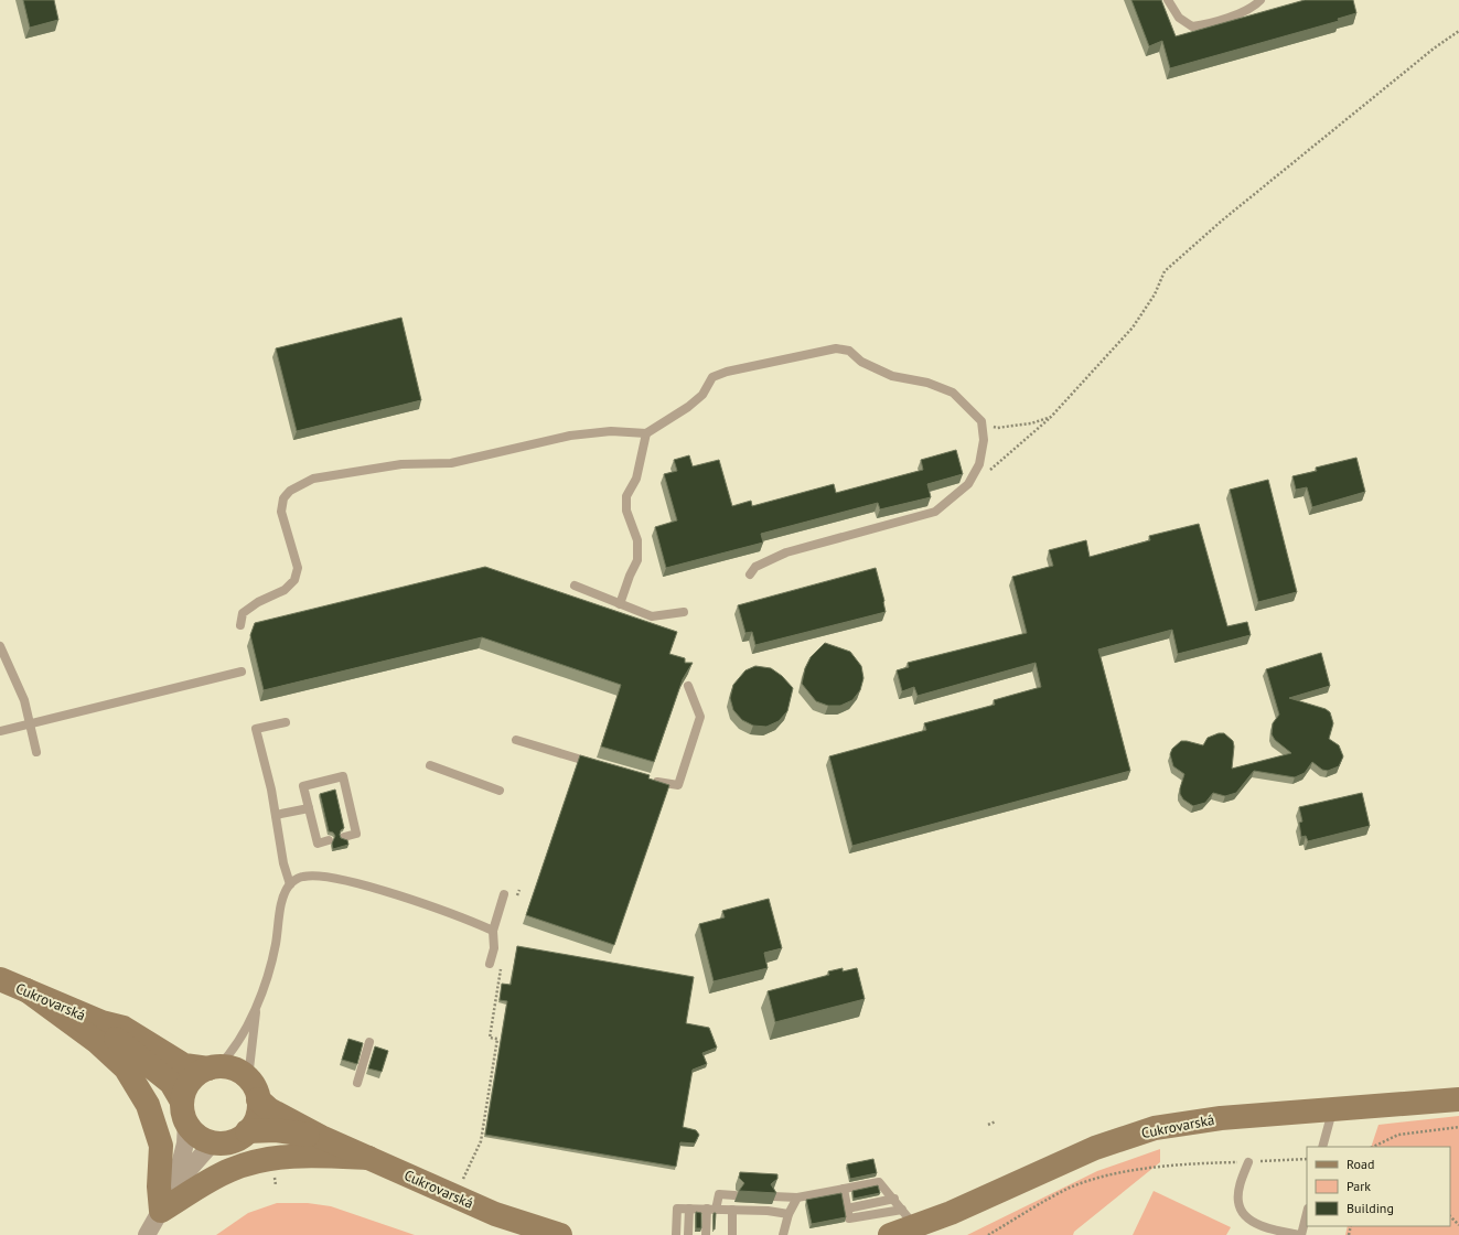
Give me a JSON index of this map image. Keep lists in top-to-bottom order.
{
  "streets": {
    "main road": ["Cukrovarská"]
  },
  "legend": ["Road", "Park", "Building"]
}
